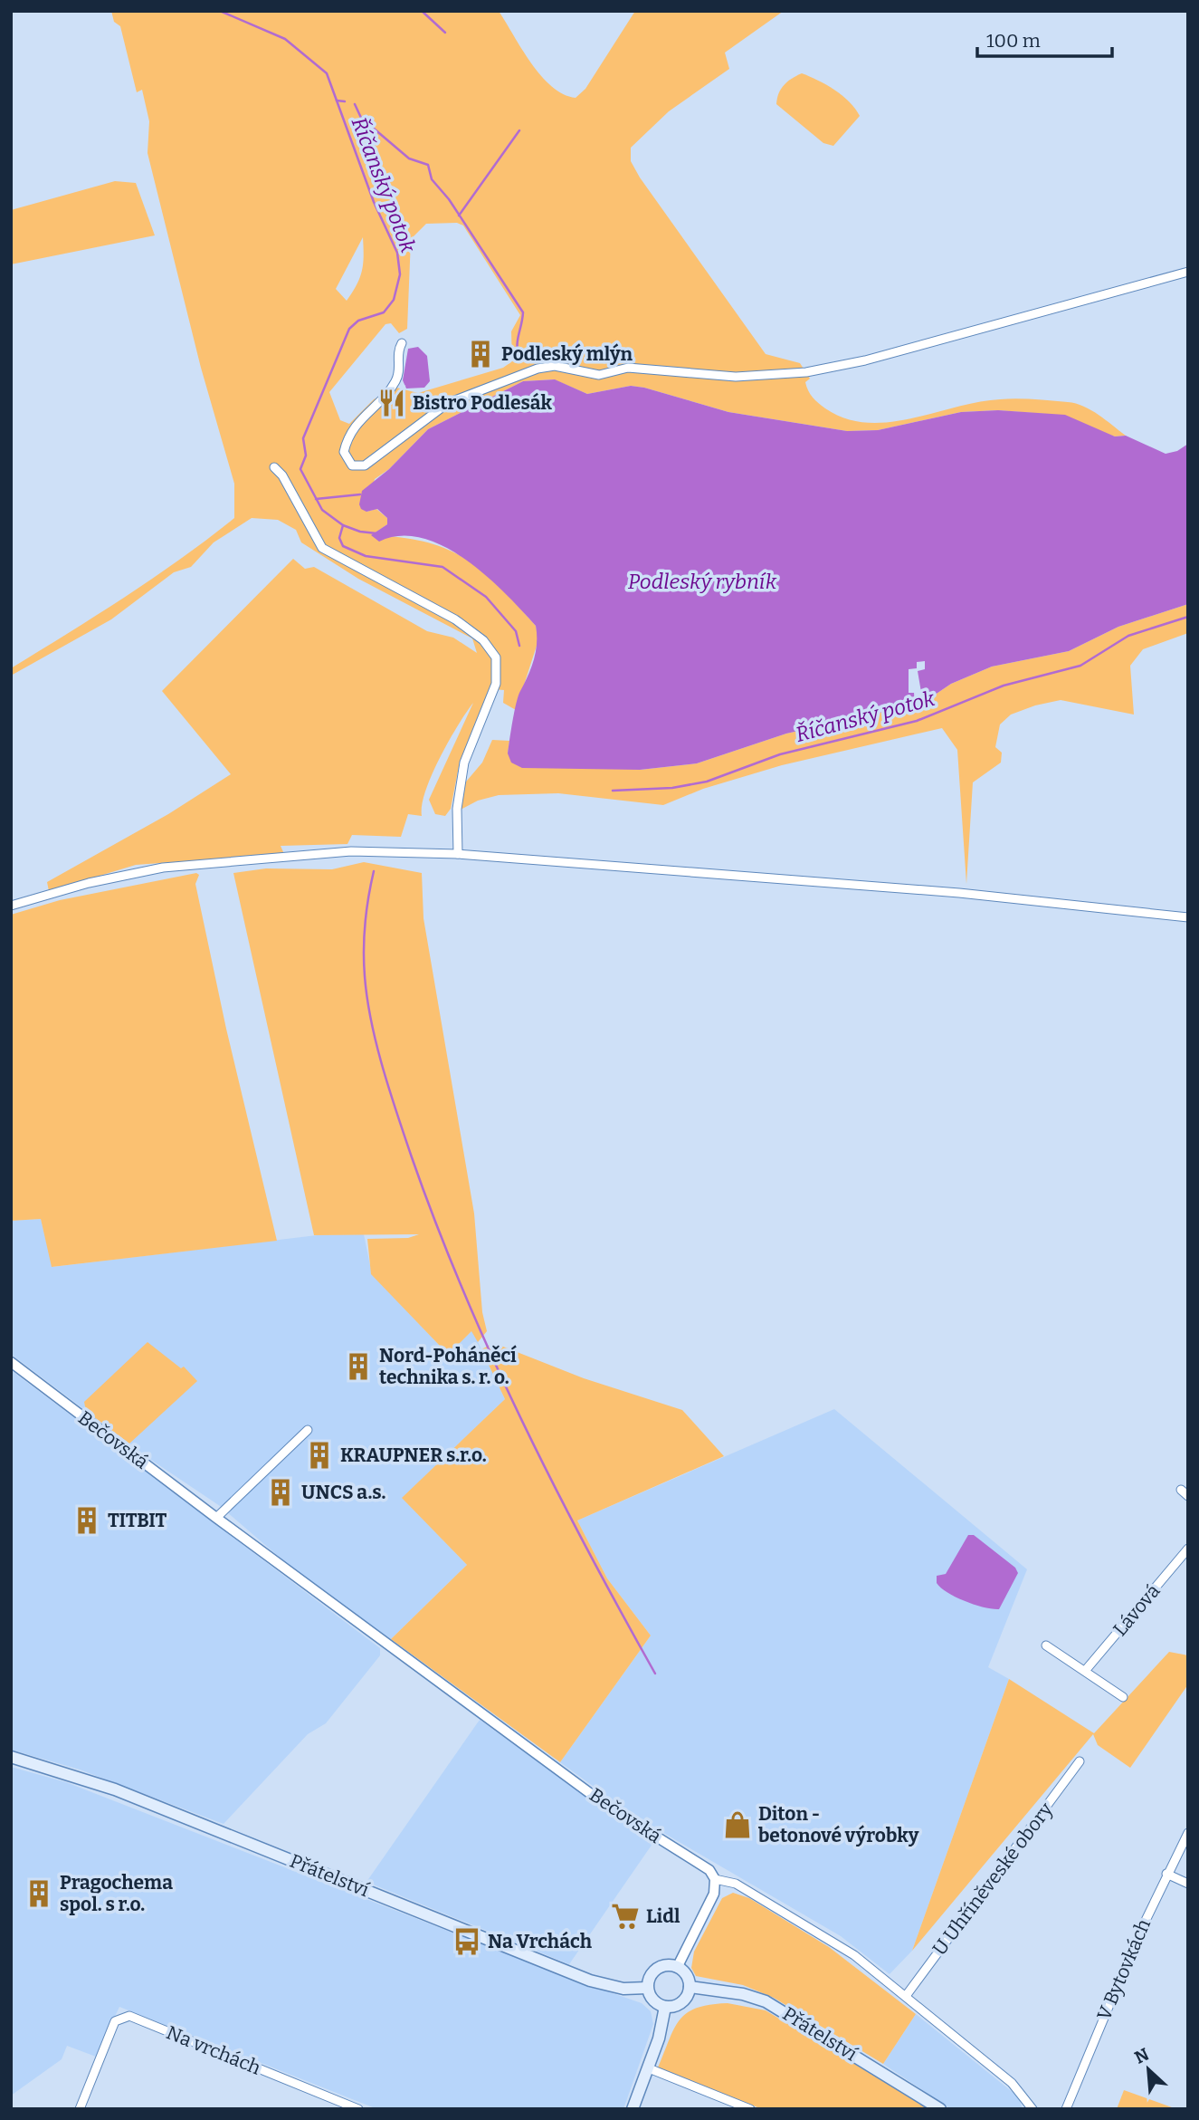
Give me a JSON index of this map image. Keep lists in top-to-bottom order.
{
  "streets": {
    "main road": ["Přátelství"],
    "street": [
      "Bečovská",
      "Lávová",
      "U Uhříněveské obory",
      "V Bytovkách",
      "Na vrchách"
    ]
  },
  "crossings": [
    ["Bečovská", "U Uhříněveské obory"]
  ],
  "water": ["Říčanský potok", "Podleský rybník"],
  "places": {
    "building": [
      "Podleský mlýn",
      "Nord-Poháněcí technika s. r. o.",
      "KRAUPNER s.r.o.",
      "UNCS a.s.",
      "TITBIT",
      "Pragochema spol. s r.o."
    ],
    "restaurant": ["Bistro Podlesák"],
    "shop": ["Diton - betonové výrobky"],
    "supermarket": ["Lidl"],
    "bus stop": ["Na Vrchách"]
  },
  "scale_bar": "100 m",
  "north": "top left"
}
